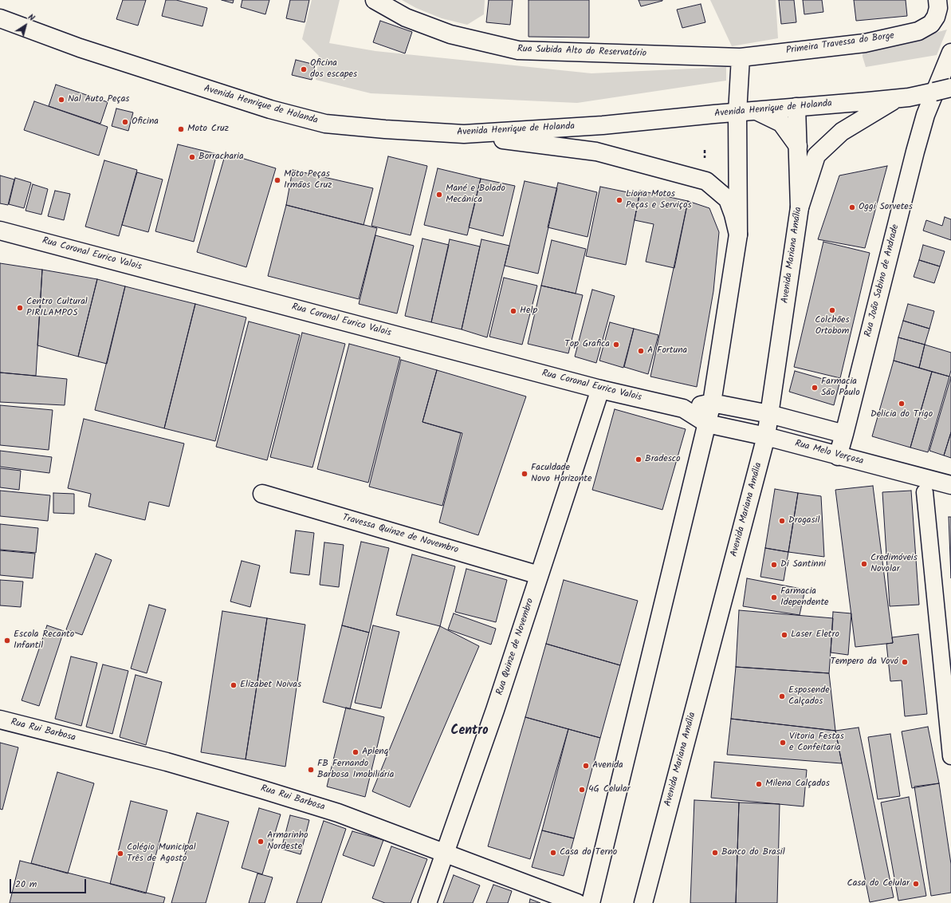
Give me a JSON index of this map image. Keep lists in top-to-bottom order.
{
  "streets": {
    "main road": [
      "Primeira Travessa do Borge",
      "Rua Subida Alto do Reservatório",
      "Avenida Henrique de Holanda",
      "Rua Coronal Eurico Valois",
      "Avenida Mariana Amália",
      "Rua João Sabino de Andrade",
      "Rua Melo Verçosa",
      "Travessa Quinze de Novembro",
      "Rua Quinze de Novembro",
      "Rua Rui Barbosa"
    ]
  },
  "crossings": [
    ["Primeira Travessa do Borge", "Rua Subida Alto do Reservatório"],
    ["Avenida Henrique de Holanda", "Avenida Mariana Amália"],
    ["Rua Coronal Eurico Valois", "Rua Melo Verçosa"],
    ["Rua Coronal Eurico Valois", "Rua Quinze de Novembro"],
    ["Avenida Mariana Amália", "Rua Melo Verçosa"],
    ["Rua João Sabino de Andrade", "Rua Melo Verçosa"],
    ["Travessa Quinze de Novembro", "Rua Quinze de Novembro"],
    ["Rua Quinze de Novembro", "Rua Rui Barbosa"]
  ],
  "districts": ["Centro"],
  "places": [
    "Oficina dos escapes",
    "Nal Auto Peças",
    "Oficina",
    "Moto Cruz",
    "Borracharia",
    "Moto Peças Irmãos Cruz",
    "Mané e Bolado Mecânica",
    "Liona Motos Peças e Serviços",
    "Oggi Sorvetes",
    "Centro Cultural PIRILAMPOS",
    "Colchões Ortobom",
    "Help",
    "Top Grafica",
    "A Fortuna",
    "Farmacia São Paulo",
    "Delicia do Trigo",
    "Bradesco",
    "Faculdade Novo Horizonte",
    "Drogasil",
    "Credimóveis Novolar",
    "Di Santinni",
    "Farmacia Idependente",
    "Laser Eletro",
    "Escola Recanto Infantil",
    "Tempero da Vovó",
    "Elizabet Noivas",
    "Esposende Calçados",
    "Vitoria Festas e Confeitaria",
    "Aplenq",
    "Avenida",
    "FB Fernando Barbosa Imobiliária",
    "Milena Calçados",
    "4G Celular",
    "Armarinho Nordeste",
    "Casa do Terno",
    "Banco do Brasil",
    "Colégio Municipal Três de Agosto",
    "Casa do Celular"
  ],
  "scale_bar": "20 m",
  "north": "top right"
}
